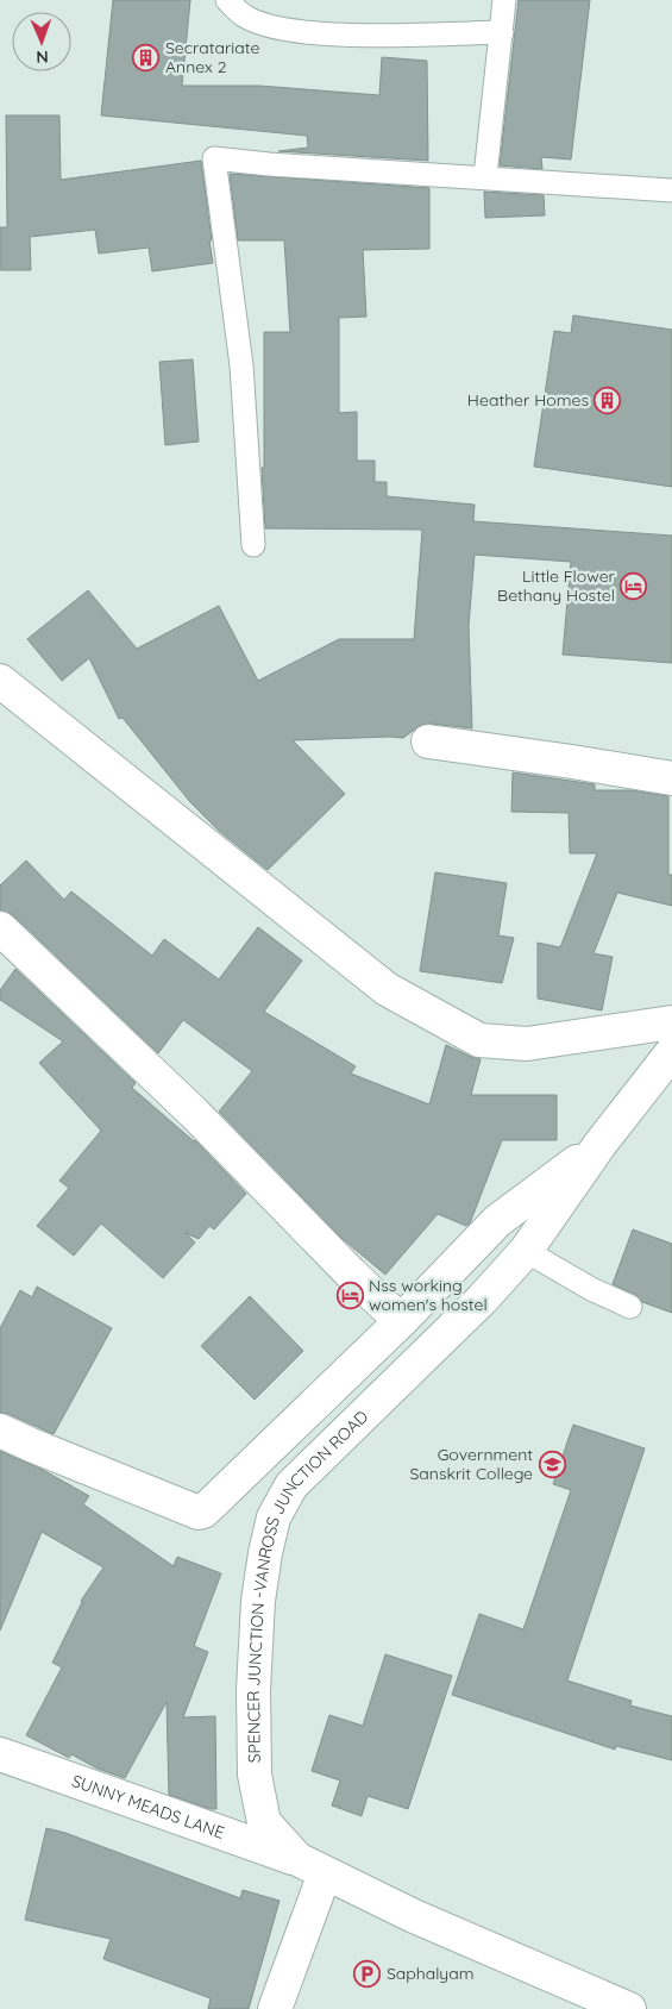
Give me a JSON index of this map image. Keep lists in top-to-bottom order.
{
  "streets": {
    "street": ["SPENCER JUNCTION -VANROSS JUNCTION ROAD", "SUNNY MEADS LANE"]
  },
  "crossings": [
    ["SPENCER JUNCTION -VANROSS JUNCTION ROAD", "SUNNY MEADS LANE"]
  ],
  "places": {
    "building": ["Secratariate Annex 2", "Heather Homes"],
    "hotel": ["Little Flower Bethany Hostel", "Nss working women's hostel"],
    "school or university": ["Government Sanskrit College"],
    "parking": ["Saphalyam"]
  },
  "north": "bottom"
}
